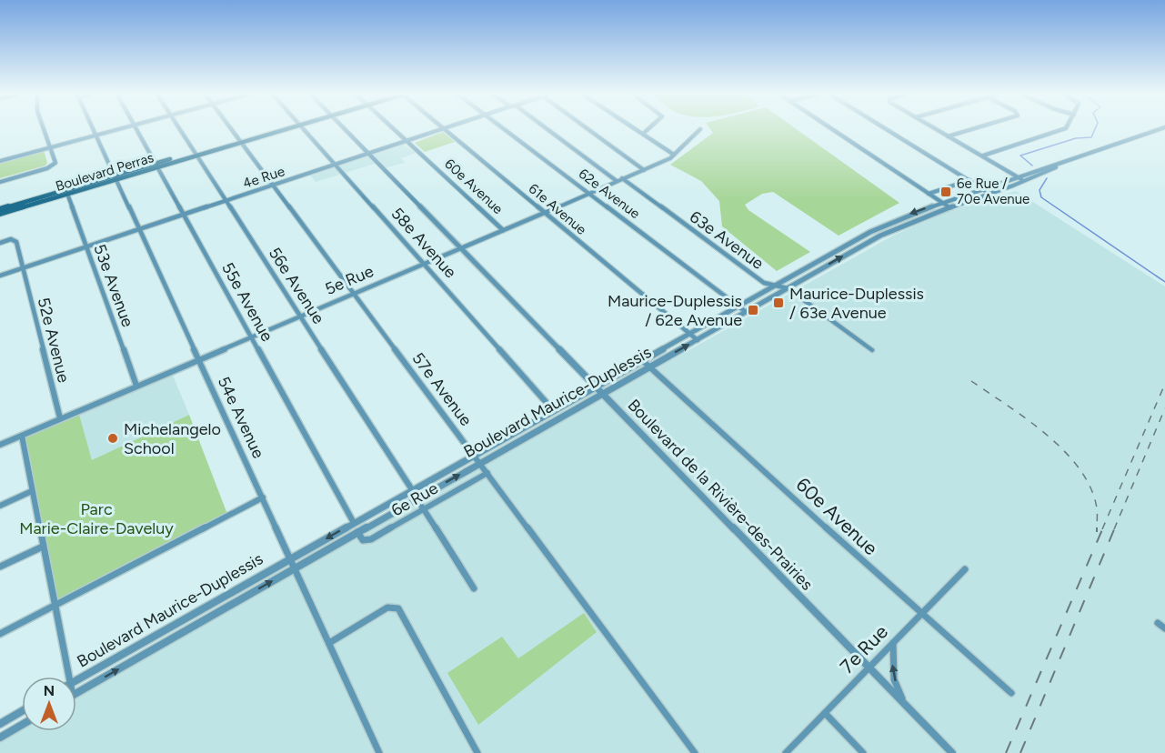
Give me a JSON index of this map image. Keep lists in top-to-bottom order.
{
  "streets": {
    "main road": ["Boulevard Perras"],
    "street": [
      "4e Rue",
      "60e Avenue",
      "62e Avenue",
      "61e Avenue",
      "63e Avenue",
      "58e Avenue",
      "5e Rue",
      "53e Avenue",
      "56e Avenue",
      "55e Avenue",
      "52e Avenue",
      "57e Avenue",
      "Boulevard Maurice-Duplessis",
      "54e Avenue",
      "Boulevard de la Rivière-des-Prairies",
      "6e Rue",
      "7e Rue"
    ]
  },
  "crossings": [
    ["Boulevard Perras", "53e Avenue"],
    ["Boulevard Perras", "56e Avenue"],
    ["Boulevard Perras", "55e Avenue"],
    ["Boulevard Perras", "57e Avenue"],
    ["Boulevard Perras", "54e Avenue"],
    ["4e Rue", "60e Avenue"],
    ["4e Rue", "58e Avenue"],
    ["4e Rue", "53e Avenue"],
    ["4e Rue", "56e Avenue"],
    ["4e Rue", "55e Avenue"],
    ["4e Rue", "52e Avenue"],
    ["4e Rue", "57e Avenue"],
    ["4e Rue", "54e Avenue"],
    ["4e Rue", "Boulevard de la Rivière-des-Prairies"],
    ["60e Avenue", "5e Rue"],
    ["60e Avenue", "Boulevard Maurice-Duplessis"],
    ["60e Avenue", "7e Rue"],
    ["62e Avenue", "5e Rue"],
    ["62e Avenue", "Boulevard Maurice-Duplessis"],
    ["61e Avenue", "5e Rue"],
    ["61e Avenue", "Boulevard Maurice-Duplessis"],
    ["63e Avenue", "5e Rue"],
    ["63e Avenue", "Boulevard Maurice-Duplessis"],
    ["58e Avenue", "5e Rue"],
    ["58e Avenue", "Boulevard Maurice-Duplessis"],
    ["5e Rue", "53e Avenue"],
    ["5e Rue", "56e Avenue"],
    ["5e Rue", "55e Avenue"],
    ["5e Rue", "52e Avenue"],
    ["5e Rue", "57e Avenue"],
    ["5e Rue", "54e Avenue"],
    ["5e Rue", "Boulevard de la Rivière-des-Prairies"],
    ["56e Avenue", "Boulevard Maurice-Duplessis"],
    ["56e Avenue", "6e Rue"],
    ["55e Avenue", "Boulevard Maurice-Duplessis"],
    ["57e Avenue", "Boulevard Maurice-Duplessis"],
    ["57e Avenue", "6e Rue"],
    ["Boulevard Maurice-Duplessis", "54e Avenue"],
    ["Boulevard Maurice-Duplessis", "Boulevard de la Rivière-des-Prairies"],
    ["Boulevard Maurice-Duplessis", "6e Rue"],
    ["Boulevard de la Rivière-des-Prairies", "7e Rue"]
  ],
  "parks": ["Parc Marie-Claire-Daveluy"],
  "places": {
    "transit": ["6e Rue / 70e Avenue", "Maurice-Duplessis / 63e Avenue", "Maurice-Duplessis / 62e Avenue"],
    "other": ["Michelangelo School"]
  },
  "north": "top"
}
